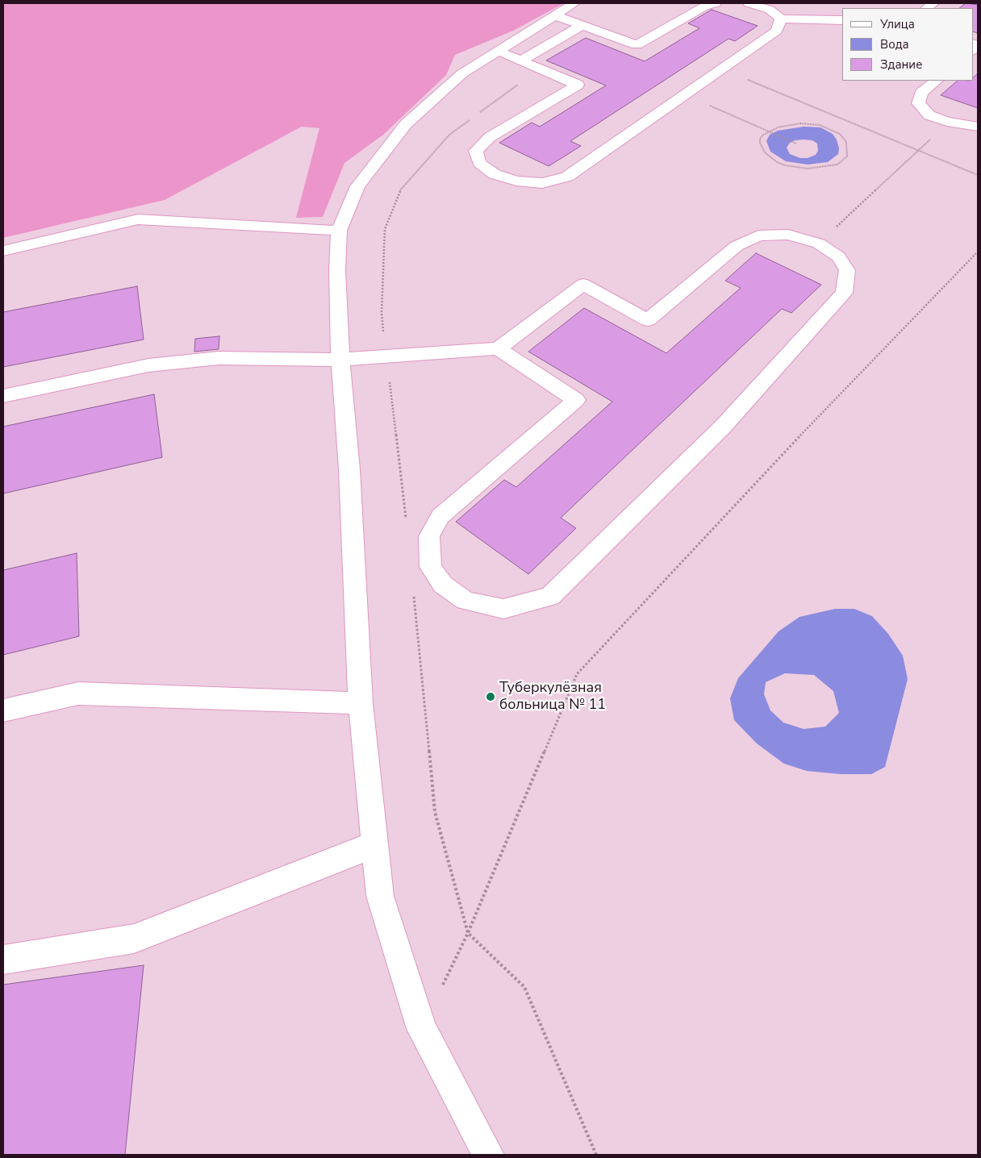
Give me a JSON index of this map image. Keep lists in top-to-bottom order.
{
  "places": ["Туберкулёзная больница № 11"],
  "legend": ["Улица", "Вода", "Здание"]
}
